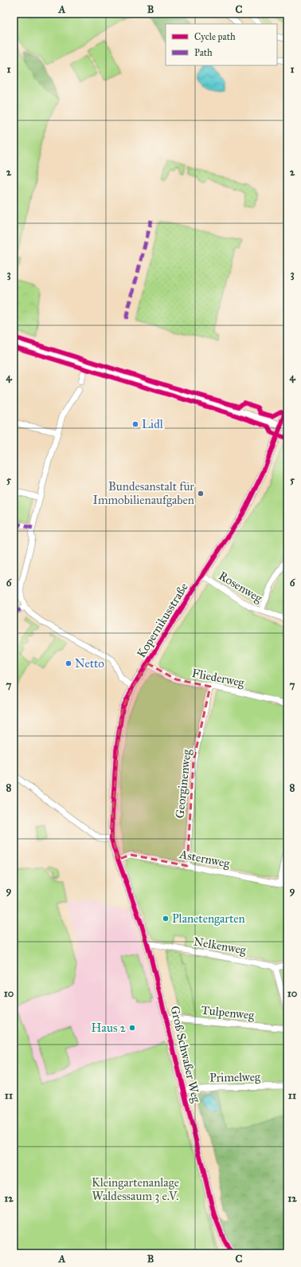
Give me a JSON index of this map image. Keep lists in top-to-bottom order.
{
  "streets": {
    "street": [
      "Rosenweg",
      "Kopernikusstraße",
      "Fliederweg",
      "Georginenweg",
      "Asternweg",
      "Nelkenweg",
      "Tulpenweg",
      "Groß Schwaßer Weg",
      "Primelweg"
    ]
  },
  "crossings": [
    ["Rosenweg", "Kopernikusstraße"],
    ["Kopernikusstraße", "Fliederweg"],
    ["Kopernikusstraße", "Asternweg"],
    ["Kopernikusstraße", "Groß Schwaßer Weg"],
    ["Fliederweg", "Georginenweg"],
    ["Georginenweg", "Asternweg"],
    ["Asternweg", "Groß Schwaßer Weg"],
    ["Nelkenweg", "Groß Schwaßer Weg"],
    ["Tulpenweg", "Groß Schwaßer Weg"],
    ["Groß Schwaßer Weg", "Primelweg"]
  ],
  "parks": ["Kleingartenanlage Waldessaum 3 e.V."],
  "places": [
    "Lidl",
    "Bundesanstalt für Immobilienaufgaben",
    "Netto",
    "Planetengarten",
    "Haus 2"
  ],
  "legend": ["Cycle path", "Path"],
  "grid": {
    "columns": ["A", "B", "C"],
    "rows": [
      "1",
      "2",
      "3",
      "4",
      "5",
      "6",
      "7",
      "8",
      "9",
      "10",
      "11",
      "12"
    ]
  }
}
